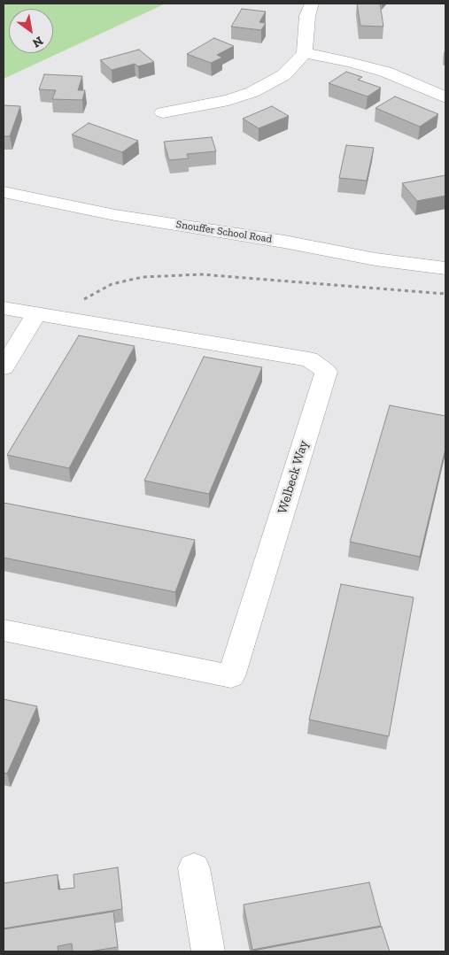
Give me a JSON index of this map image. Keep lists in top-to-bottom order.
{
  "streets": {
    "street": ["Snouffer School Road", "Welbeck Way"]
  },
  "north": "bottom right"
}
